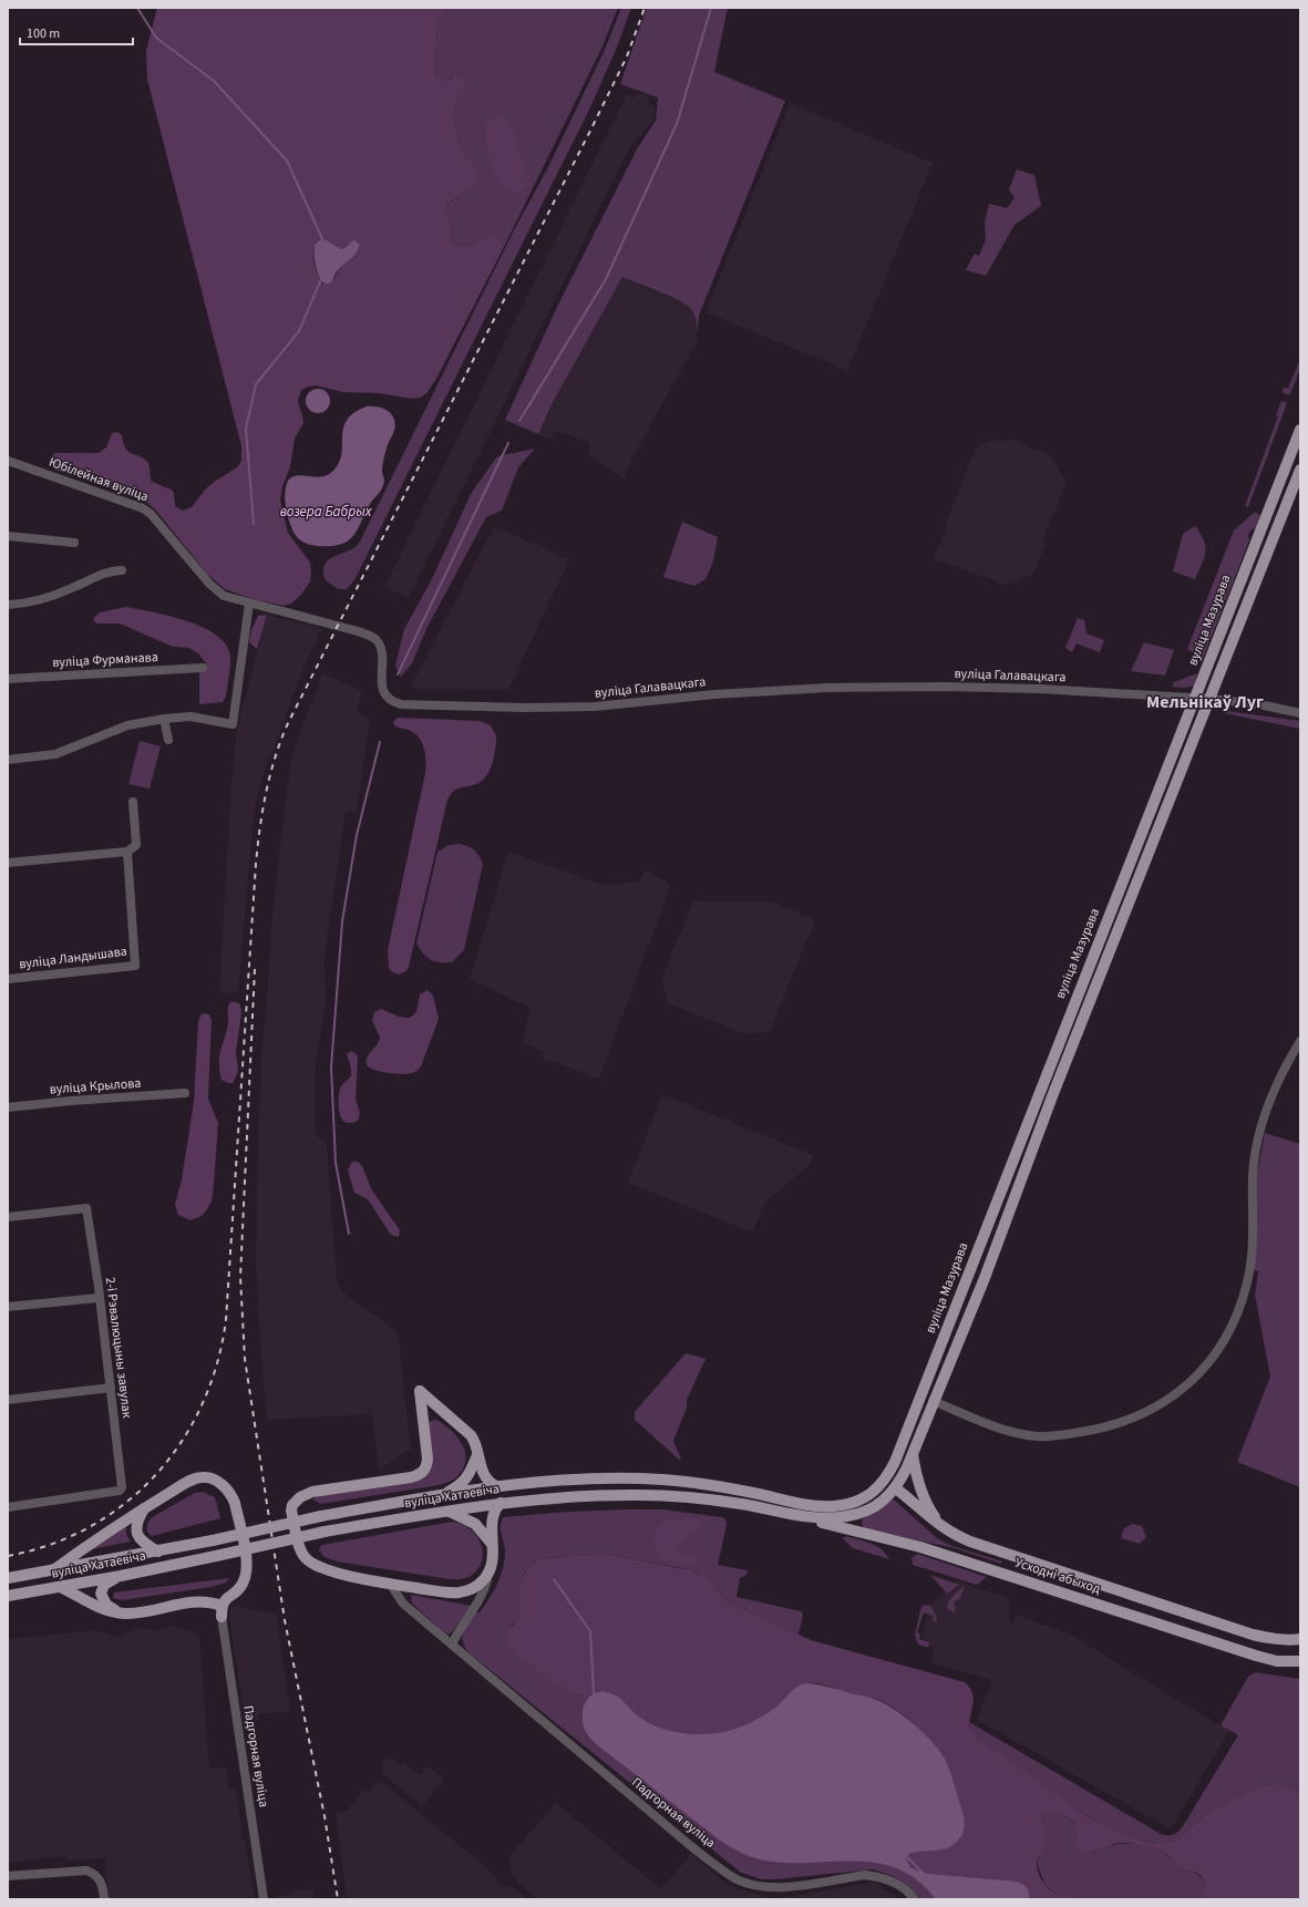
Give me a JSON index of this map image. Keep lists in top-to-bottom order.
{
  "streets": {
    "main road": ["вуліца Мазурава", "вуліца Хатаевіча", "Усходні абыход"],
    "street": [
      "Юбілейная вуліца",
      "вуліца Фурманава",
      "вуліца Галавацкага",
      "вуліца Ландышава",
      "вуліца Крылова",
      "2-і Рэвалюцыны завулак",
      "Падгорная вуліца"
    ]
  },
  "crossings": [
    ["Юбілейная вуліца", "вуліца Галавацкага"],
    ["вуліца Мазурава", "вуліца Галавацкага"],
    ["вуліца Мазурава", "вуліца Хатаевіча"],
    ["вуліца Хатаевіча", "Усходні абыход"]
  ],
  "districts": ["Мельнікаў Луг"],
  "water": ["возера Бабрых"],
  "scale_bar": "100 m"
}
